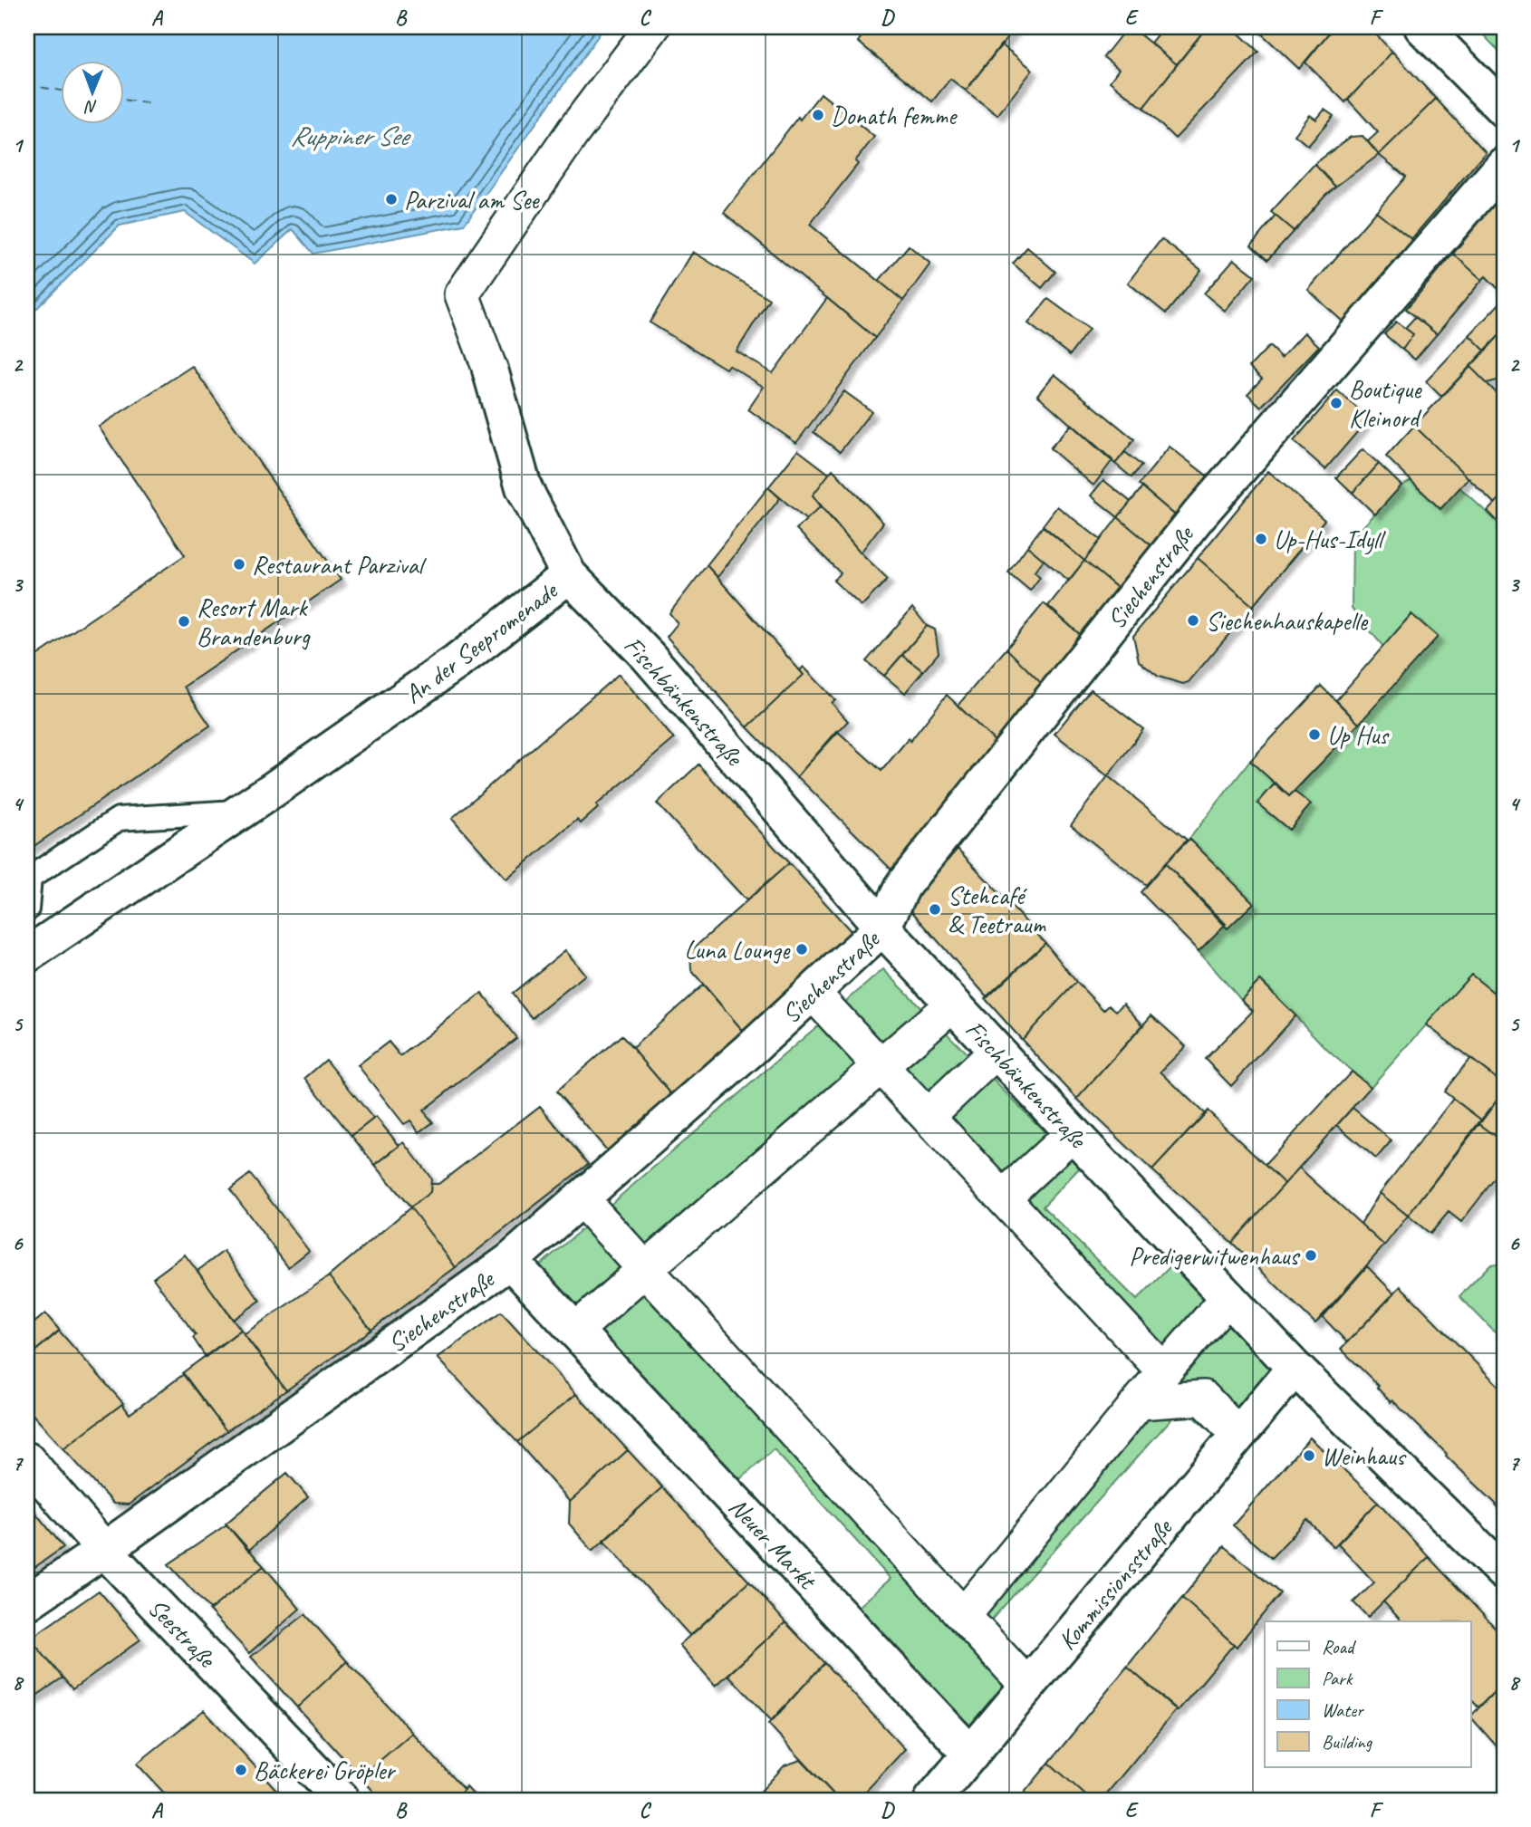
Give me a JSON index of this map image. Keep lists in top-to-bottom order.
{
  "streets": {
    "street": [
      "Siechenstraße",
      "An der Seepromenade",
      "Fischbänkenstraße",
      "Neuer Markt",
      "Kommissionsstraße",
      "Seestraße"
    ]
  },
  "crossings": [
    ["Siechenstraße", "Fischbänkenstraße"],
    ["Siechenstraße", "Neuer Markt"],
    ["Siechenstraße", "Seestraße"],
    ["An der Seepromenade", "Fischbänkenstraße"],
    ["Fischbänkenstraße", "Kommissionsstraße"],
    ["Neuer Markt", "Kommissionsstraße"]
  ],
  "water": ["Ruppiner See"],
  "places": [
    "Donath femme",
    "Parzival am See",
    "Boutique Kleinord",
    "Up-Hus-Idyll",
    "Restaurant Parzival",
    "Siechenhauskapelle",
    "Resort Mark Brandenburg",
    "Up Hus",
    "Stehcafé & Teetraum",
    "Luna Lounge",
    "Predigerwitwenhaus",
    "Weinhaus",
    "Bäckerei Gröpler"
  ],
  "legend": [
    "Road",
    "Park",
    "Water",
    "Building"
  ],
  "north": "bottom",
  "grid": {
    "columns": [
      "A",
      "B",
      "C",
      "D",
      "E",
      "F"
    ],
    "rows": [
      "1",
      "2",
      "3",
      "4",
      "5",
      "6",
      "7",
      "8"
    ]
  }
}
